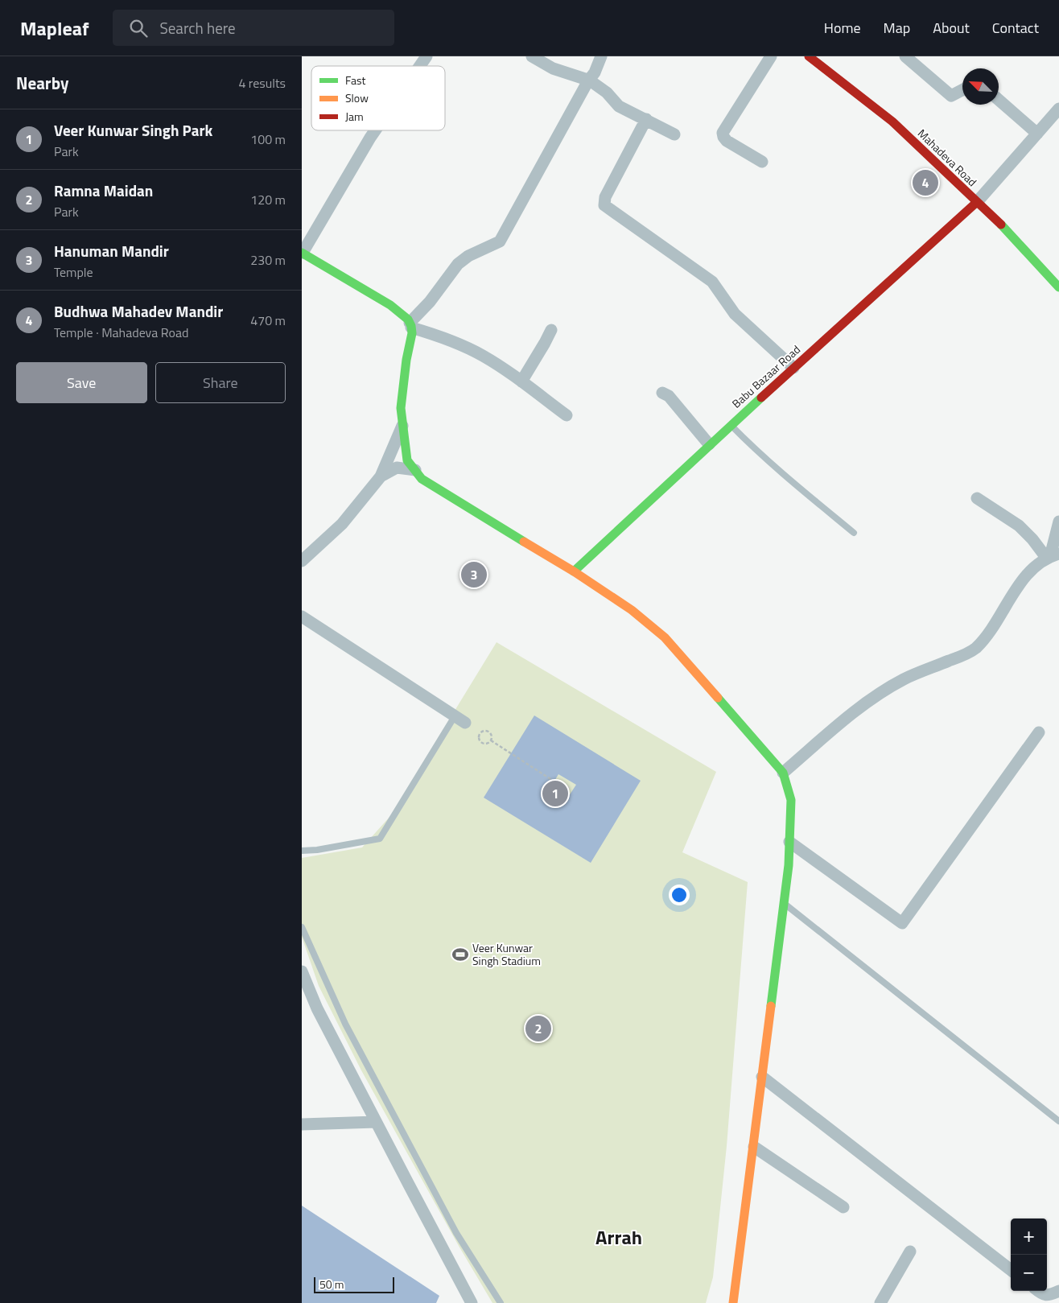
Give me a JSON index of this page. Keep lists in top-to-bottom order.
{
  "streets": {
    "street": ["Mahadeva Road", "Babu Bazaar Road"]
  },
  "crossings": [
    ["Mahadeva Road", "Babu Bazaar Road"]
  ],
  "districts": ["Arrah"],
  "places": {
    "sports": ["Veer Kunwar Singh Stadium"]
  },
  "legend": ["Fast", "Slow", "Jam"],
  "scale_bar": "50 m",
  "north": "top left",
  "page": {
    "header": "Mapleaf",
    "search": "Search here",
    "nav": [
      "Home",
      "Map",
      "About",
      "Contact"
    ],
    "heading": ["Nearby", "4 results"],
    "list": [
      {
        "mark": "1",
        "name": "Veer Kunwar Singh Park",
        "note": "Park",
        "value": "100 m"
      },
      {
        "mark": "2",
        "name": "Ramna Maidan",
        "note": "Park",
        "value": "120 m"
      },
      {
        "mark": "3",
        "name": "Hanuman Mandir",
        "note": "Temple",
        "value": "230 m"
      },
      {
        "mark": "4",
        "name": "Budhwa Mahadev Mandir",
        "note": "Temple · Mahadeva Road",
        "value": "470 m"
      }
    ],
    "pins": [
      "4",
      "3",
      "1",
      "2"
    ],
    "buttons": ["Save", "Share"],
    "map_buttons": ["+", "−"],
    "scale": "50 m"
  }
}
